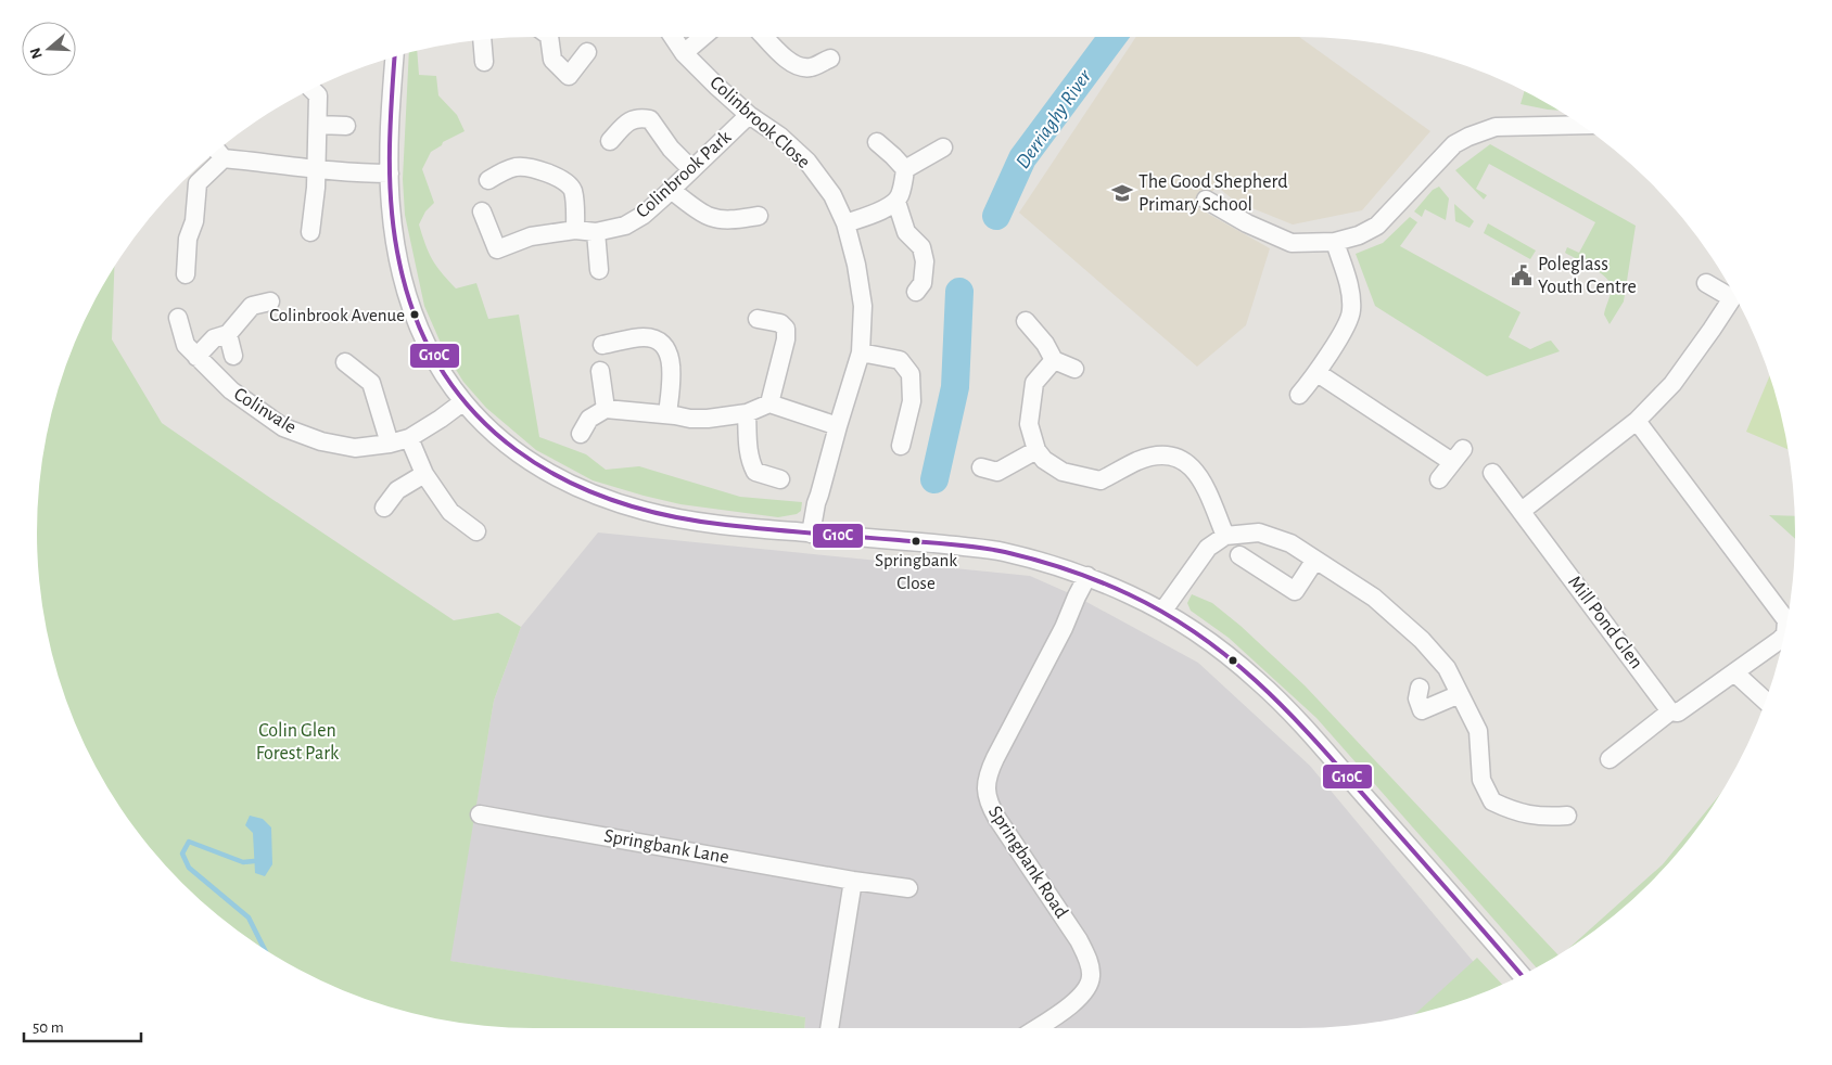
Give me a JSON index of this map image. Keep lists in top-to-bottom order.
{
  "streets": {
    "street": [
      "Colinbrook Close",
      "Colinbrook Park",
      "Colinvale",
      "Mill Pond Glen",
      "Springbank Lane",
      "Springbank Road"
    ]
  },
  "crossings": [
    ["Colinbrook Close", "Colinbrook Park"]
  ],
  "water": ["Derriaghy River"],
  "parks": ["Colin Glen Forest Park"],
  "places": {
    "school or university": ["The Good Shepherd Primary School"],
    "public building": ["Poleglass Youth Centre"],
    "other": ["Colinbrook Avenue", "Springbank Close"]
  },
  "lines": ["transit line G10C"],
  "scale_bar": "50 m",
  "north": "left"
}
